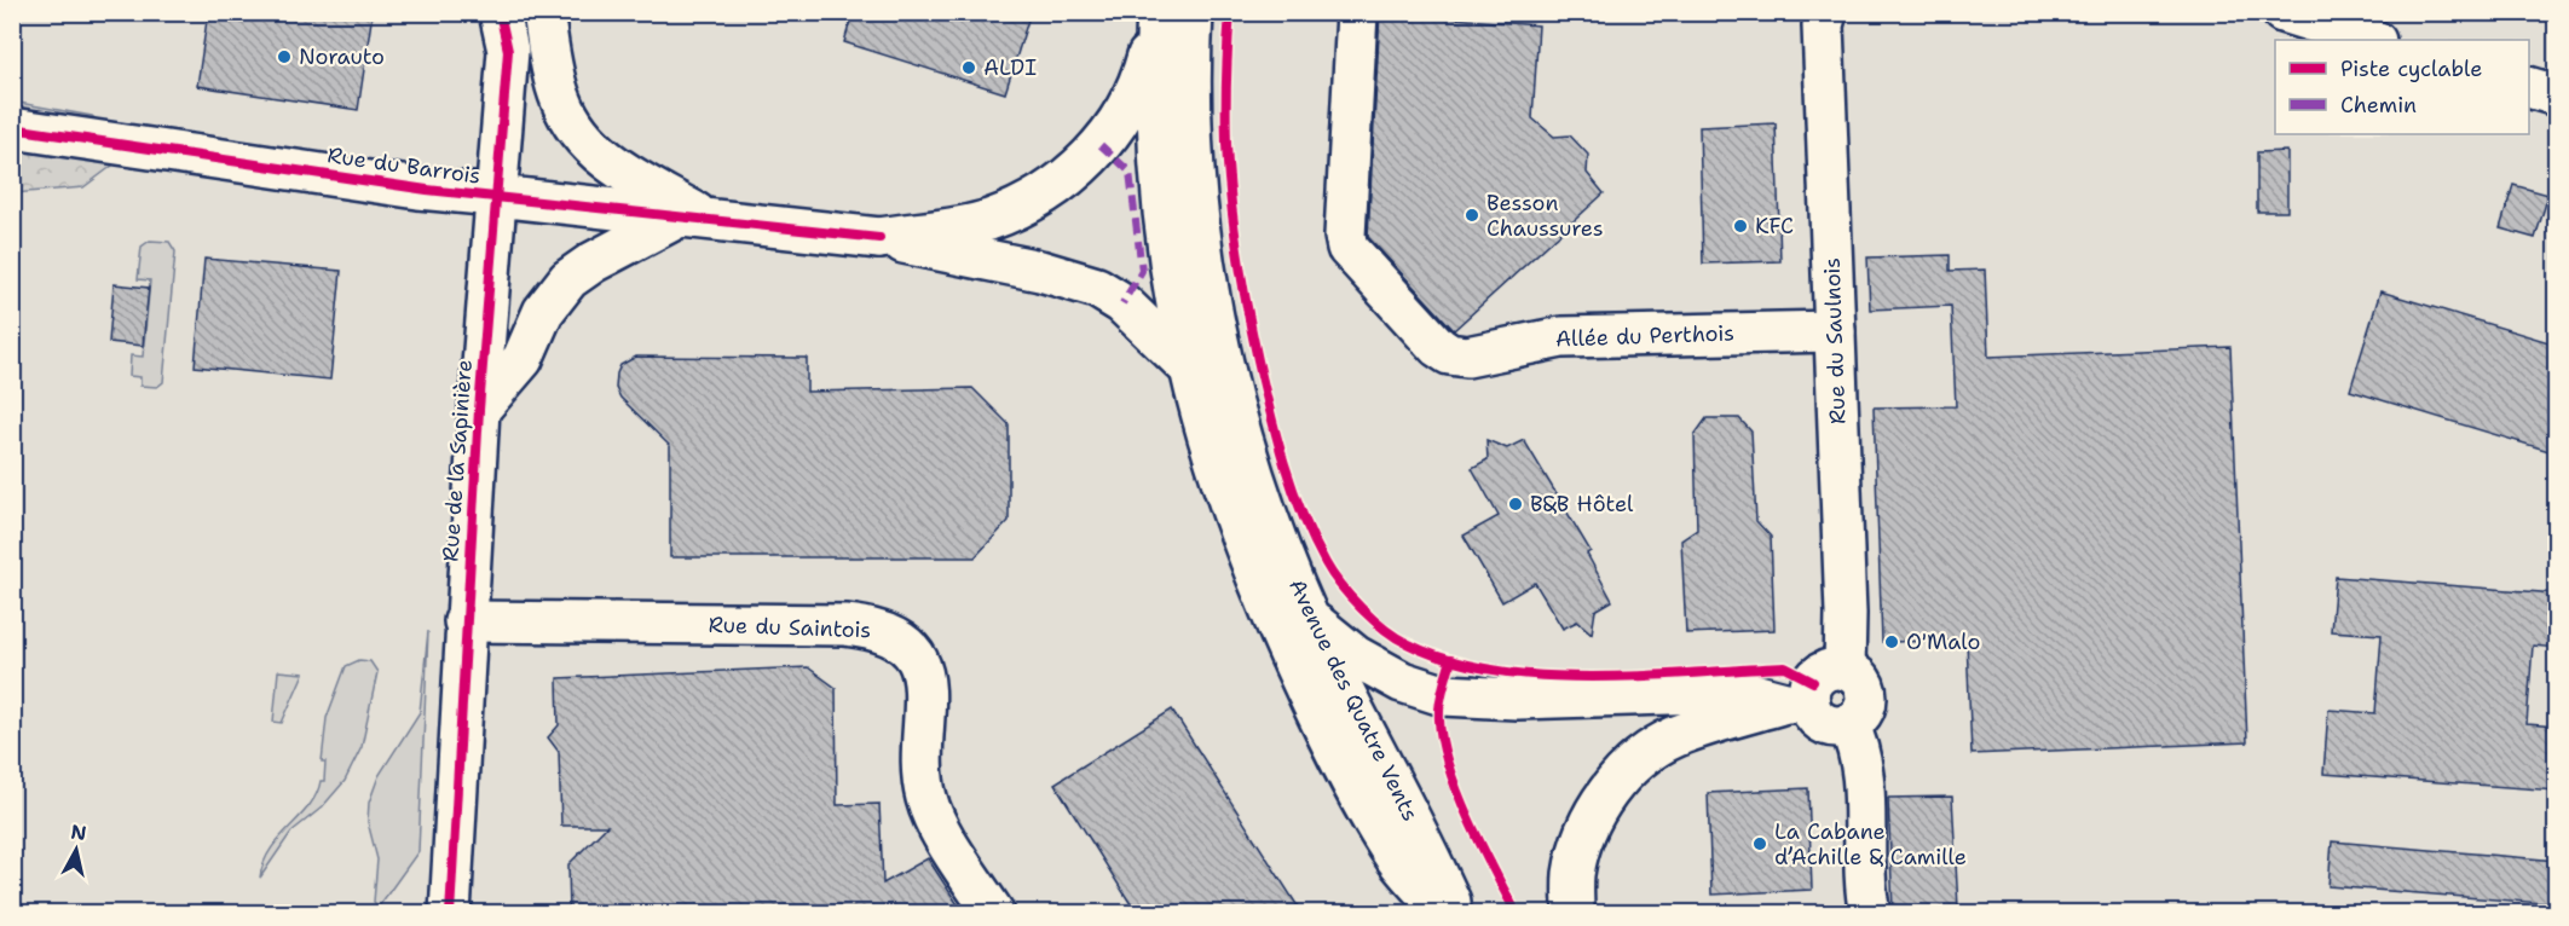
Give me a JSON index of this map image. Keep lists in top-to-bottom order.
{
  "streets": {
    "street": [
      "Rue du Barrois",
      "Allée du Perthois",
      "Rue du Saulnois",
      "Rue de la Sapinière",
      "Rue du Saintois",
      "Avenue des Quatre Vents"
    ]
  },
  "crossings": [
    ["Rue du Barrois", "Rue de la Sapinière"],
    ["Allée du Perthois", "Rue du Saulnois"],
    ["Rue de la Sapinière", "Rue du Saintois"]
  ],
  "places": [
    "Norauto",
    "ALDI",
    "Besson Chaussures",
    "KFC",
    "B&B Hôtel",
    "O'Malo",
    "La Cabane d’Achille & Camille"
  ],
  "legend": ["Piste cyclable", "Chemin"],
  "north": "top"
}
